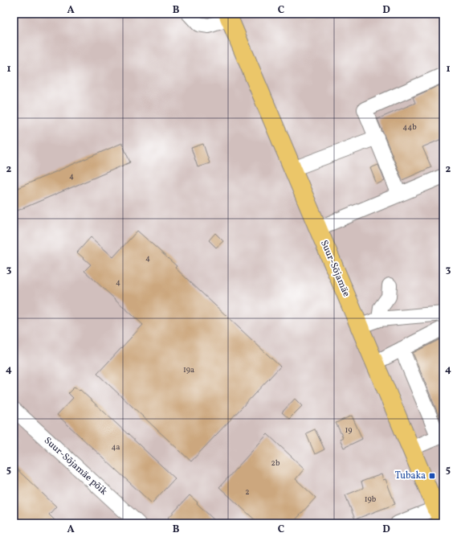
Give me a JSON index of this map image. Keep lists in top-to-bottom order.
{
  "streets": {
    "main road": ["Suur-Sõjamäe"],
    "street": ["Suur-Sõjamäe põik"]
  },
  "places": {
    "transit": ["Tubaka"]
  },
  "house_numbers": [
    "44b",
    "4",
    "4",
    "4",
    "19a",
    "19",
    "4a",
    "2b",
    "2",
    "19b"
  ],
  "grid": {
    "columns": [
      "A",
      "B",
      "C",
      "D"
    ],
    "rows": [
      "1",
      "2",
      "3",
      "4",
      "5"
    ]
  }
}
